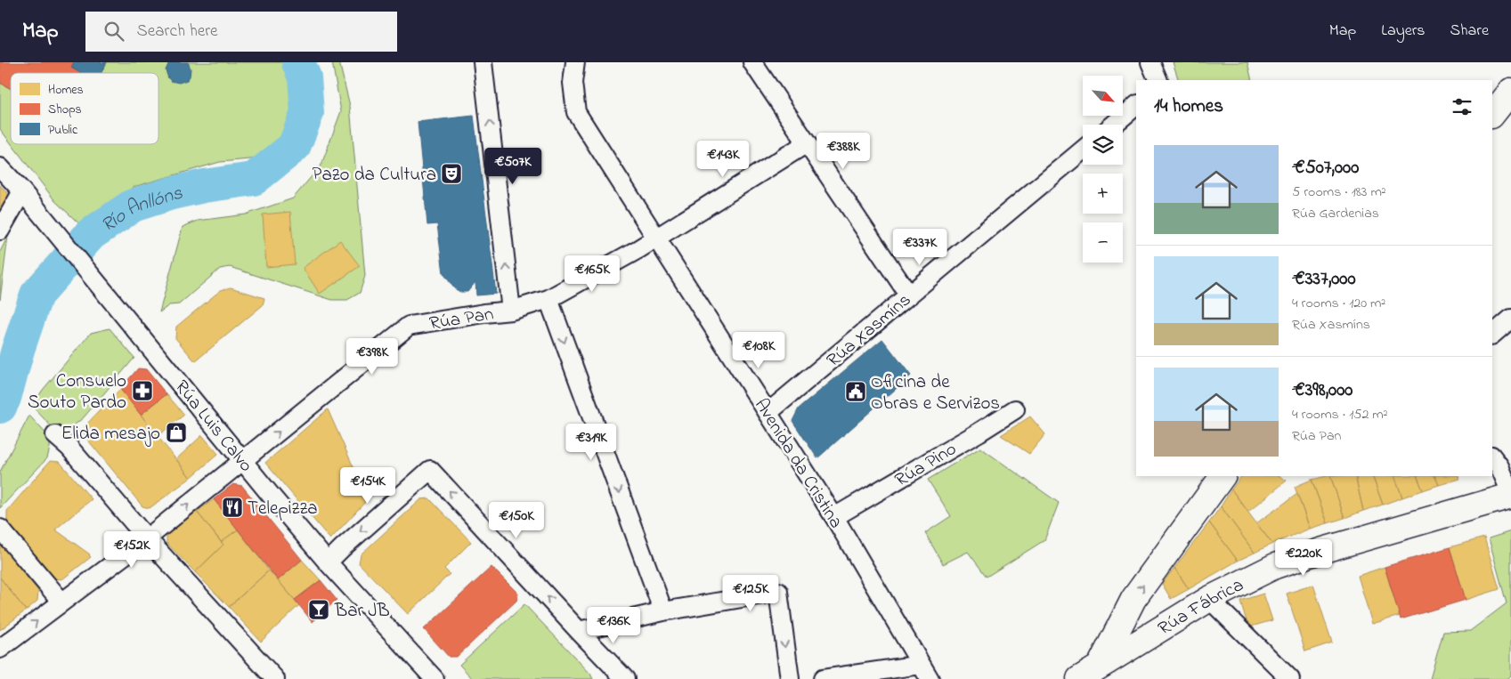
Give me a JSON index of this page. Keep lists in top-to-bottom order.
{
  "streets": {
    "street": [
      "Rúa Pan",
      "Rúa Xasmíns",
      "Rúa Luis Calvo",
      "Avenida da Cristina",
      "Rúa Pino",
      "Rúa Fábrica"
    ]
  },
  "crossings": [
    ["Rúa Pan", "Rúa Luis Calvo"],
    ["Rúa Pan", "Avenida da Cristina"],
    ["Rúa Xasmíns", "Avenida da Cristina"],
    ["Avenida da Cristina", "Rúa Pino"]
  ],
  "one_way": ["Rúa Pan"],
  "water": ["Río Anllóns"],
  "places": {
    "theatre": ["Pazo da Cultura"],
    "pharmacy": ["Consuelo Souto Pardo"],
    "public building": ["Oficina de Obras e Servizos"],
    "shop": ["Elida mesajo"],
    "restaurant": ["Telepizza"],
    "bar": ["Bar JB"]
  },
  "legend": ["Homes", "Shops", "Public"],
  "north": "bottom right",
  "page": {
    "header": "Map",
    "search": "Search here",
    "nav": ["Map", "Layers", "Share"],
    "map_buttons": ["+", "−"],
    "heading": "14 homes",
    "price": [
      "€388K",
      "€143K",
      "€507K",
      "€337K",
      "€165K",
      "€108K",
      "€398K",
      "€319K",
      "€154K",
      "€150K",
      "€152K",
      "€220K",
      "€125K",
      "€136K"
    ],
    "list": [
      {
        "name": "€507,000",
        "note": "5 rooms · 183 m² · Rúa Gardenias"
      },
      {
        "name": "€337,000",
        "note": "4 rooms · 120 m² · Rúa Xasmíns"
      },
      {
        "name": "€398,000",
        "note": "4 rooms · 152 m² · Rúa Pan"
      }
    ]
  }
}
